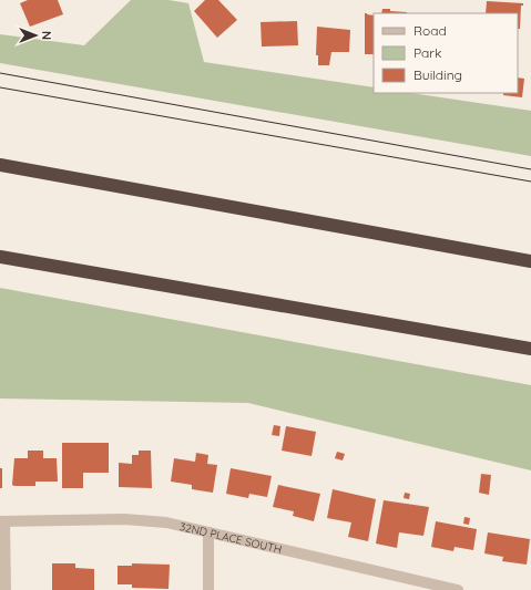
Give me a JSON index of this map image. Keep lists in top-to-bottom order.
{
  "streets": {
    "street": ["32ND PLACE SOUTH"]
  },
  "legend": ["Road", "Park", "Building"],
  "north": "right"
}
